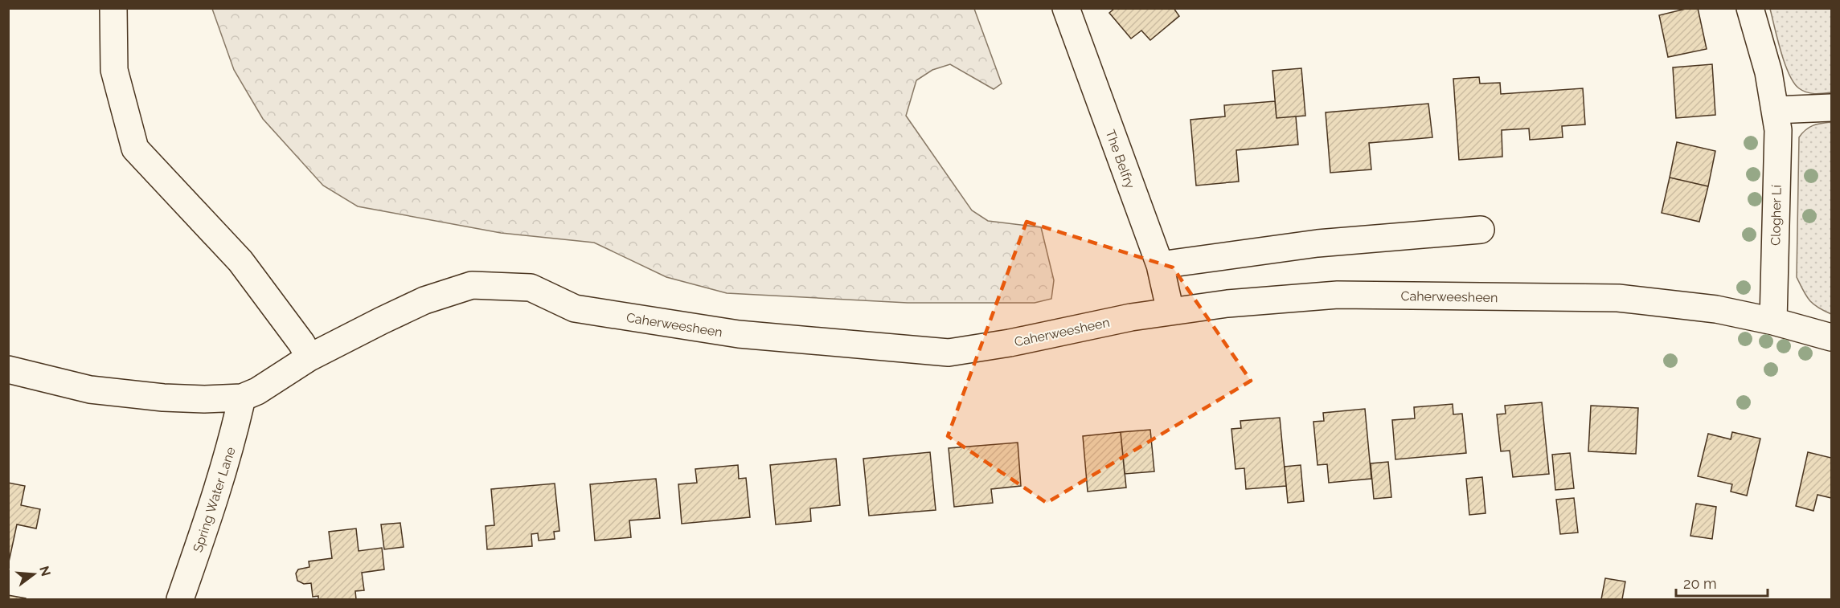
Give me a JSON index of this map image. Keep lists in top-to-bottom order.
{
  "streets": {
    "street": [
      "The Belfry",
      "Clogher Lí",
      "Caherweesheen",
      "Spring Water Lane"
    ]
  },
  "crossings": [
    ["The Belfry", "Caherweesheen"],
    ["Clogher Lí", "Caherweesheen"],
    ["Caherweesheen", "Spring Water Lane"]
  ],
  "scale_bar": "20 m",
  "north": "right"
}
